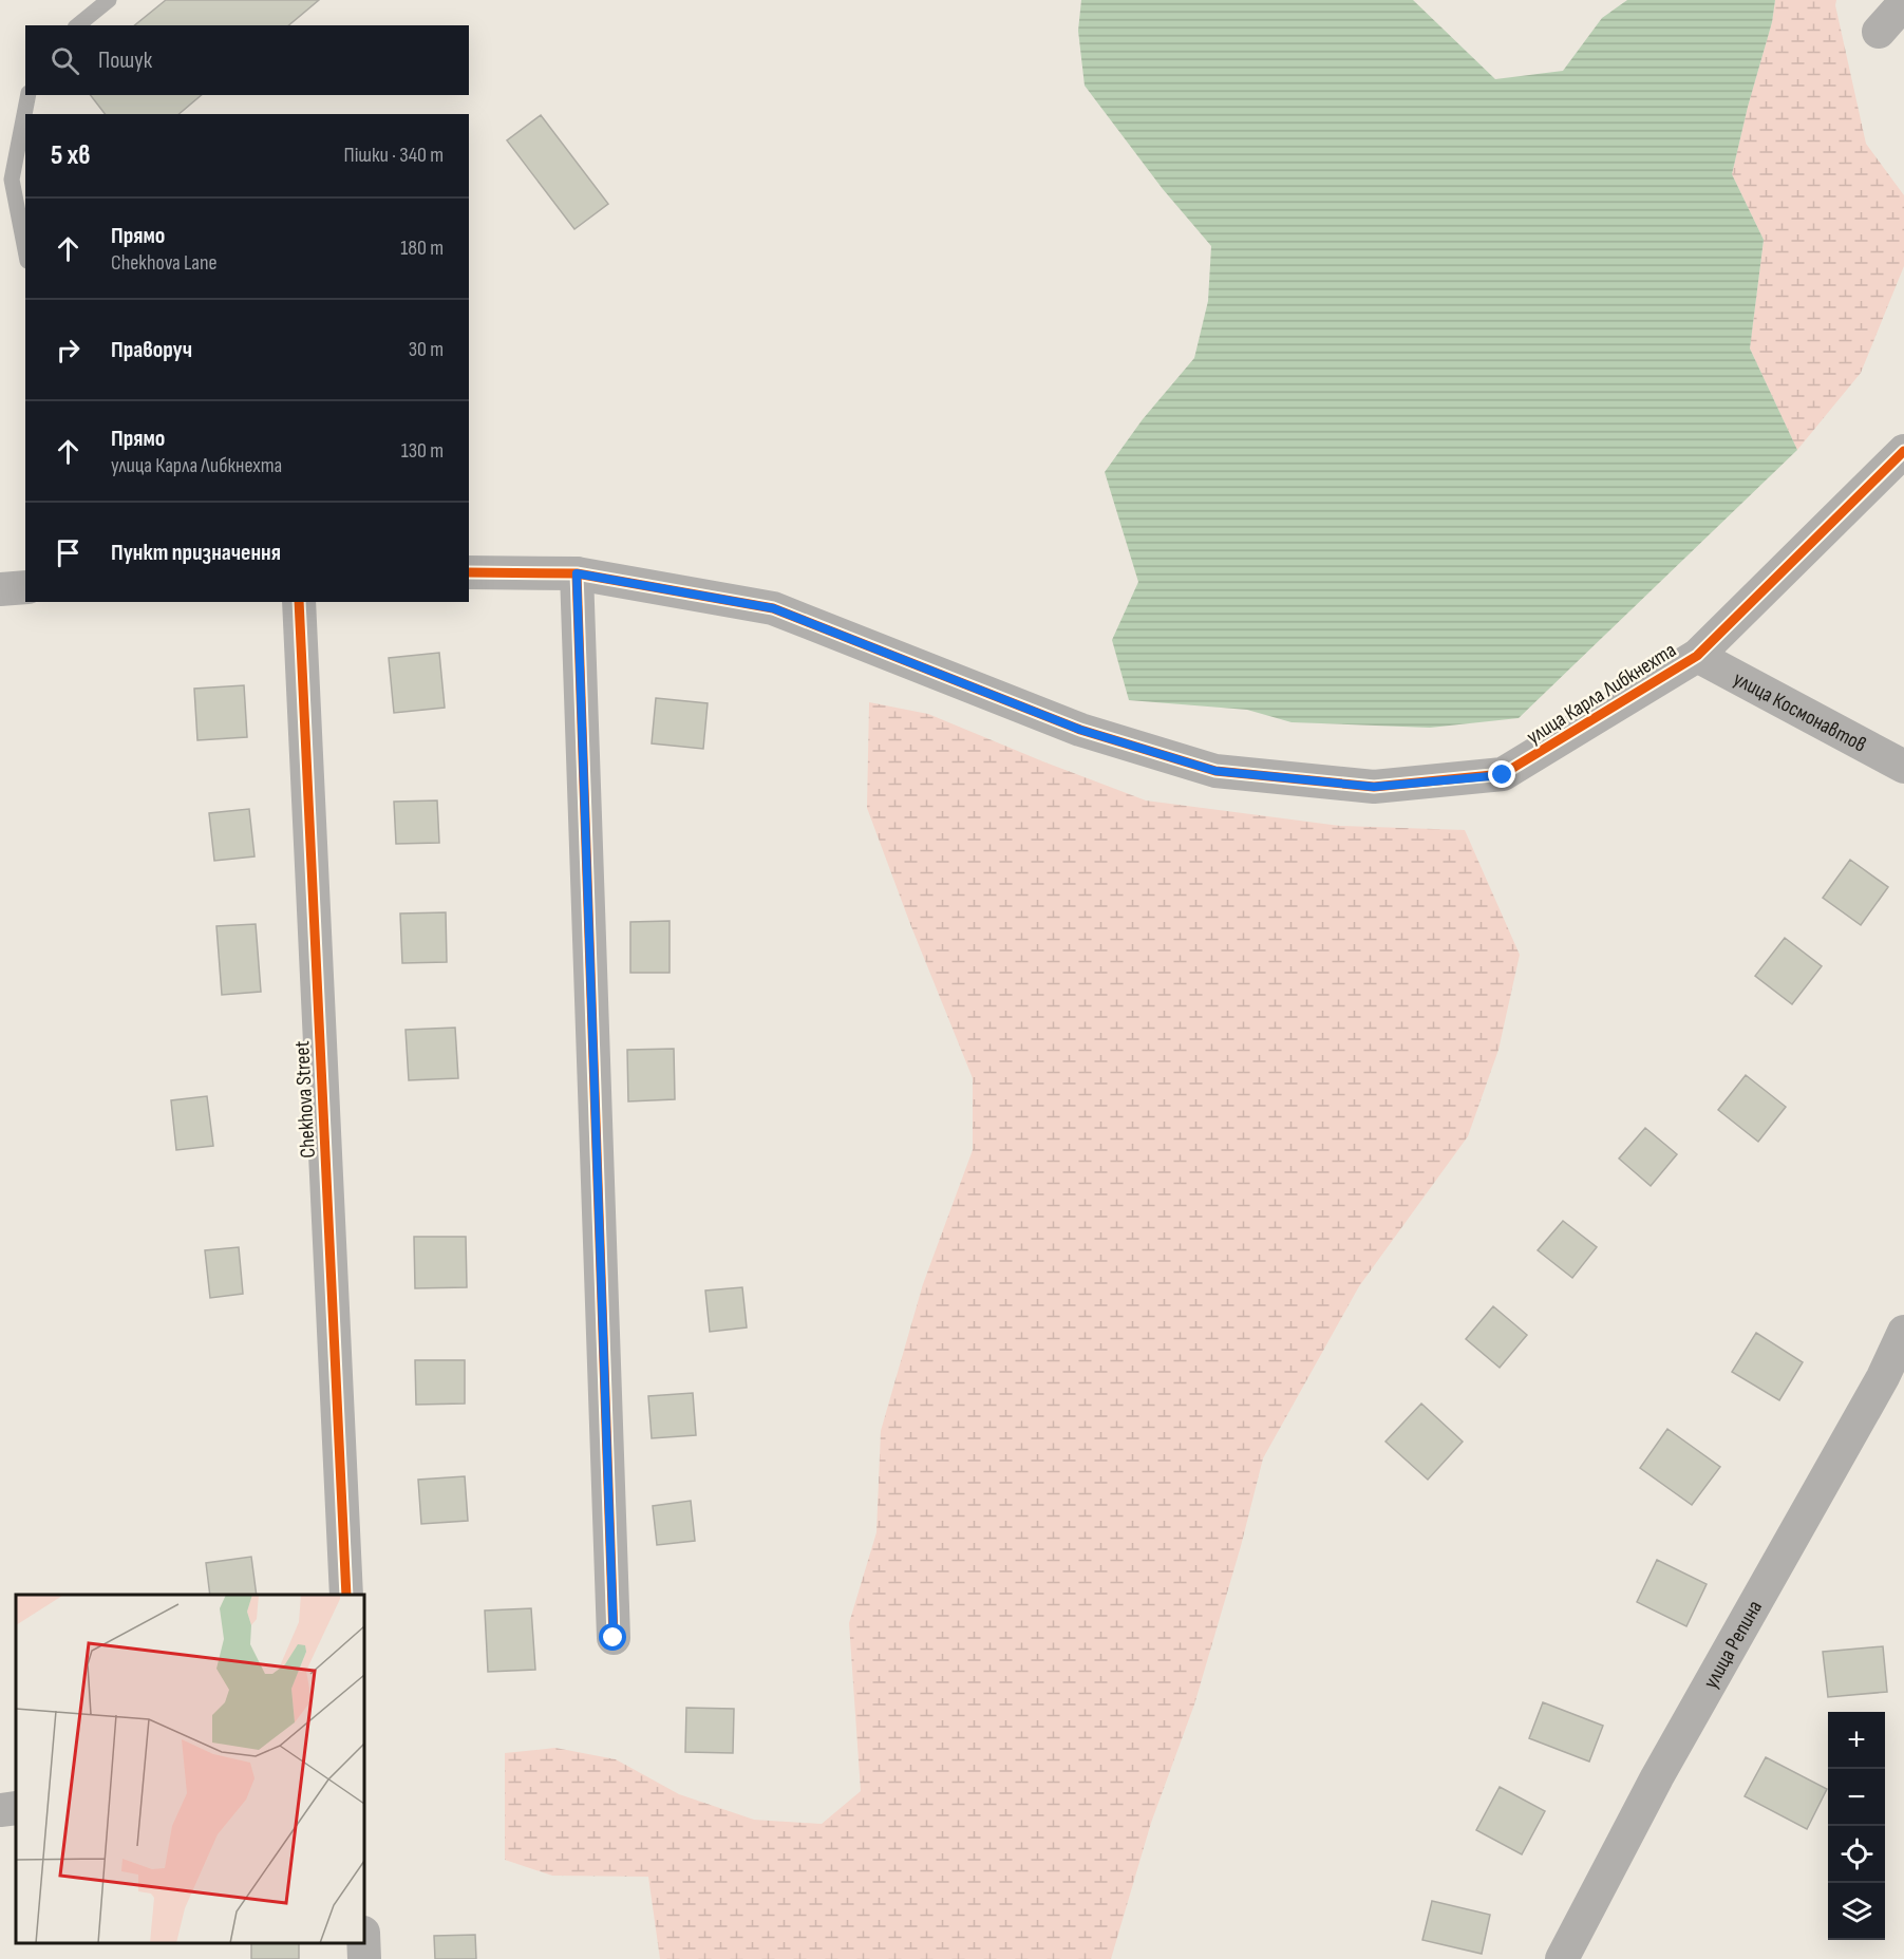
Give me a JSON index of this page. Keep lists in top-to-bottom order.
{
  "streets": {
    "street": [
      "улица Карла Либкнехта",
      "улица Космонавтов",
      "Chekhova Street",
      "улица Репина"
    ]
  },
  "crossings": [
    ["улица Карла Либкнехта", "улица Космонавтов"]
  ],
  "page": {
    "search": "Пошук",
    "heading": ["5 хв", "Пішки · 340 m"],
    "list": [
      ["Прямо", "Chekhova Lane", "180 m"],
      ["Праворуч", "30 m"],
      ["Прямо", "улица Карла Либкнехта", "130 m"],
      "Пункт призначення"
    ],
    "map_buttons": ["+", "−"]
  }
}
